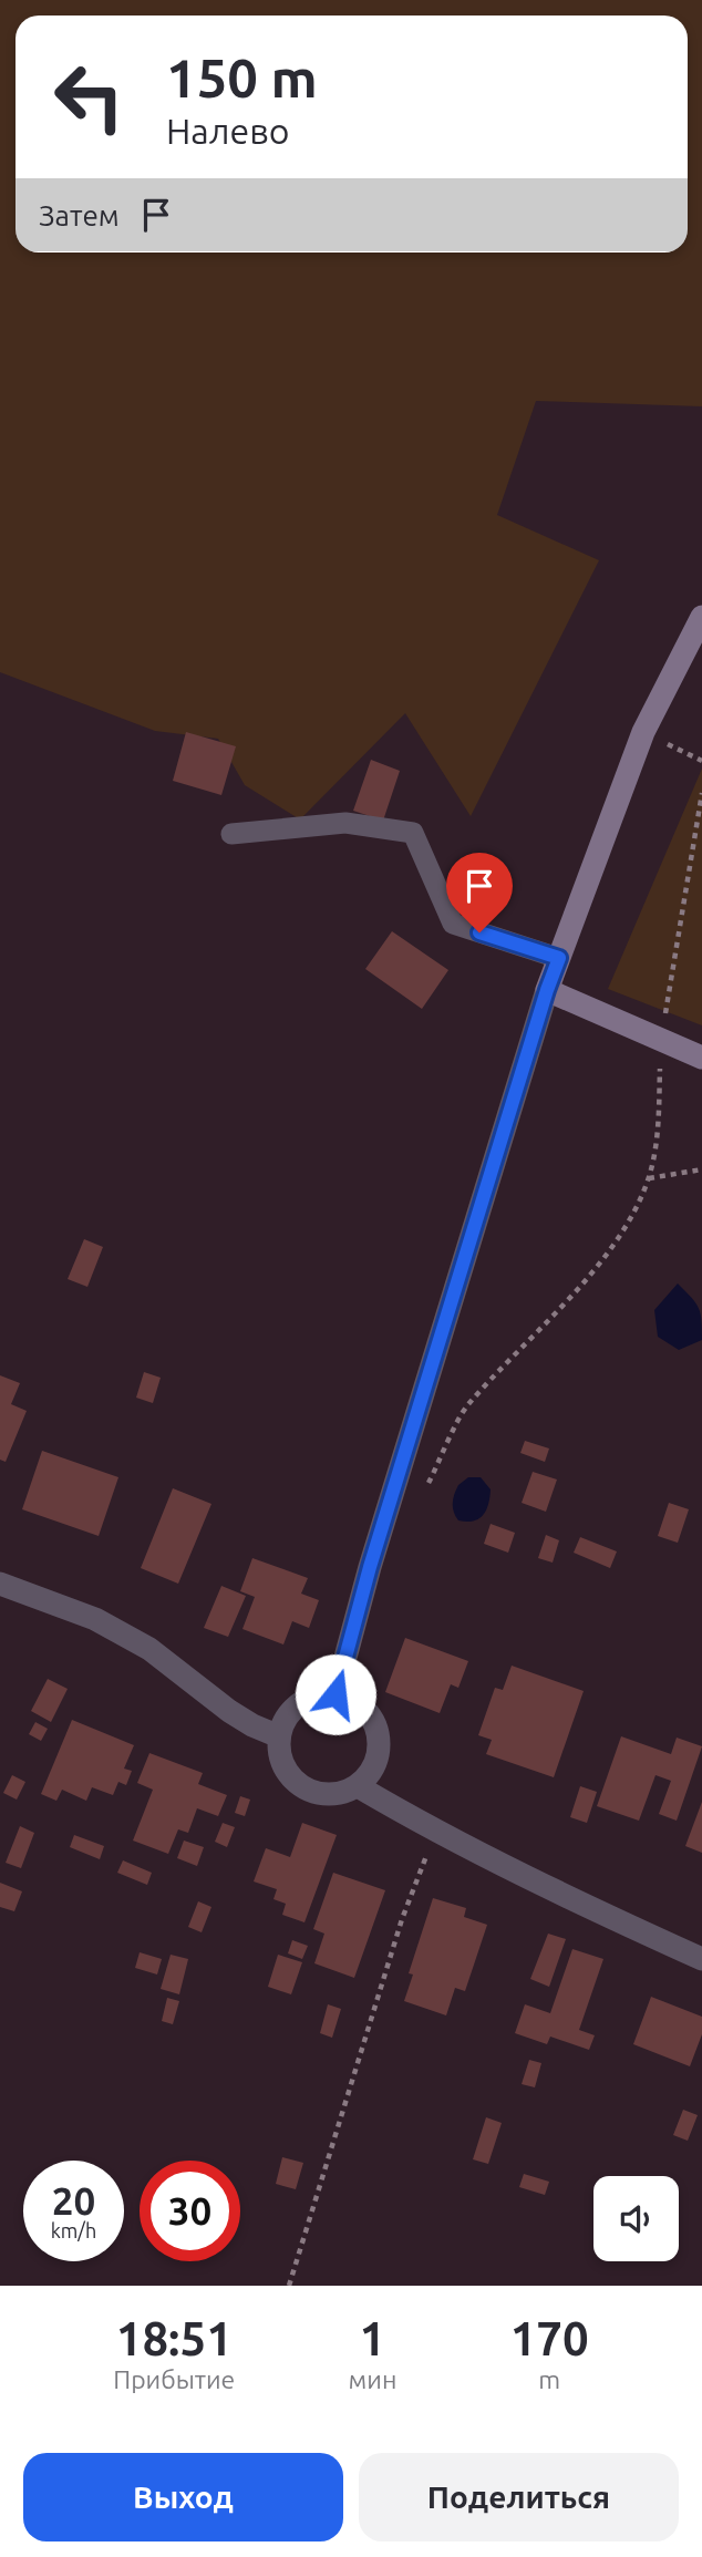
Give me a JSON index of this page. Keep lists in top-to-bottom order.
{
  "page": {
    "turn": ["150 m", "Налево"],
    "then": "Затем",
    "speed": "20 km/h",
    "limit": "30",
    "eta": [
      "18:51",
      "Прибытие",
      "1",
      "мин",
      "170",
      "m"
    ],
    "buttons": ["Выход", "Поделиться"]
  }
}
